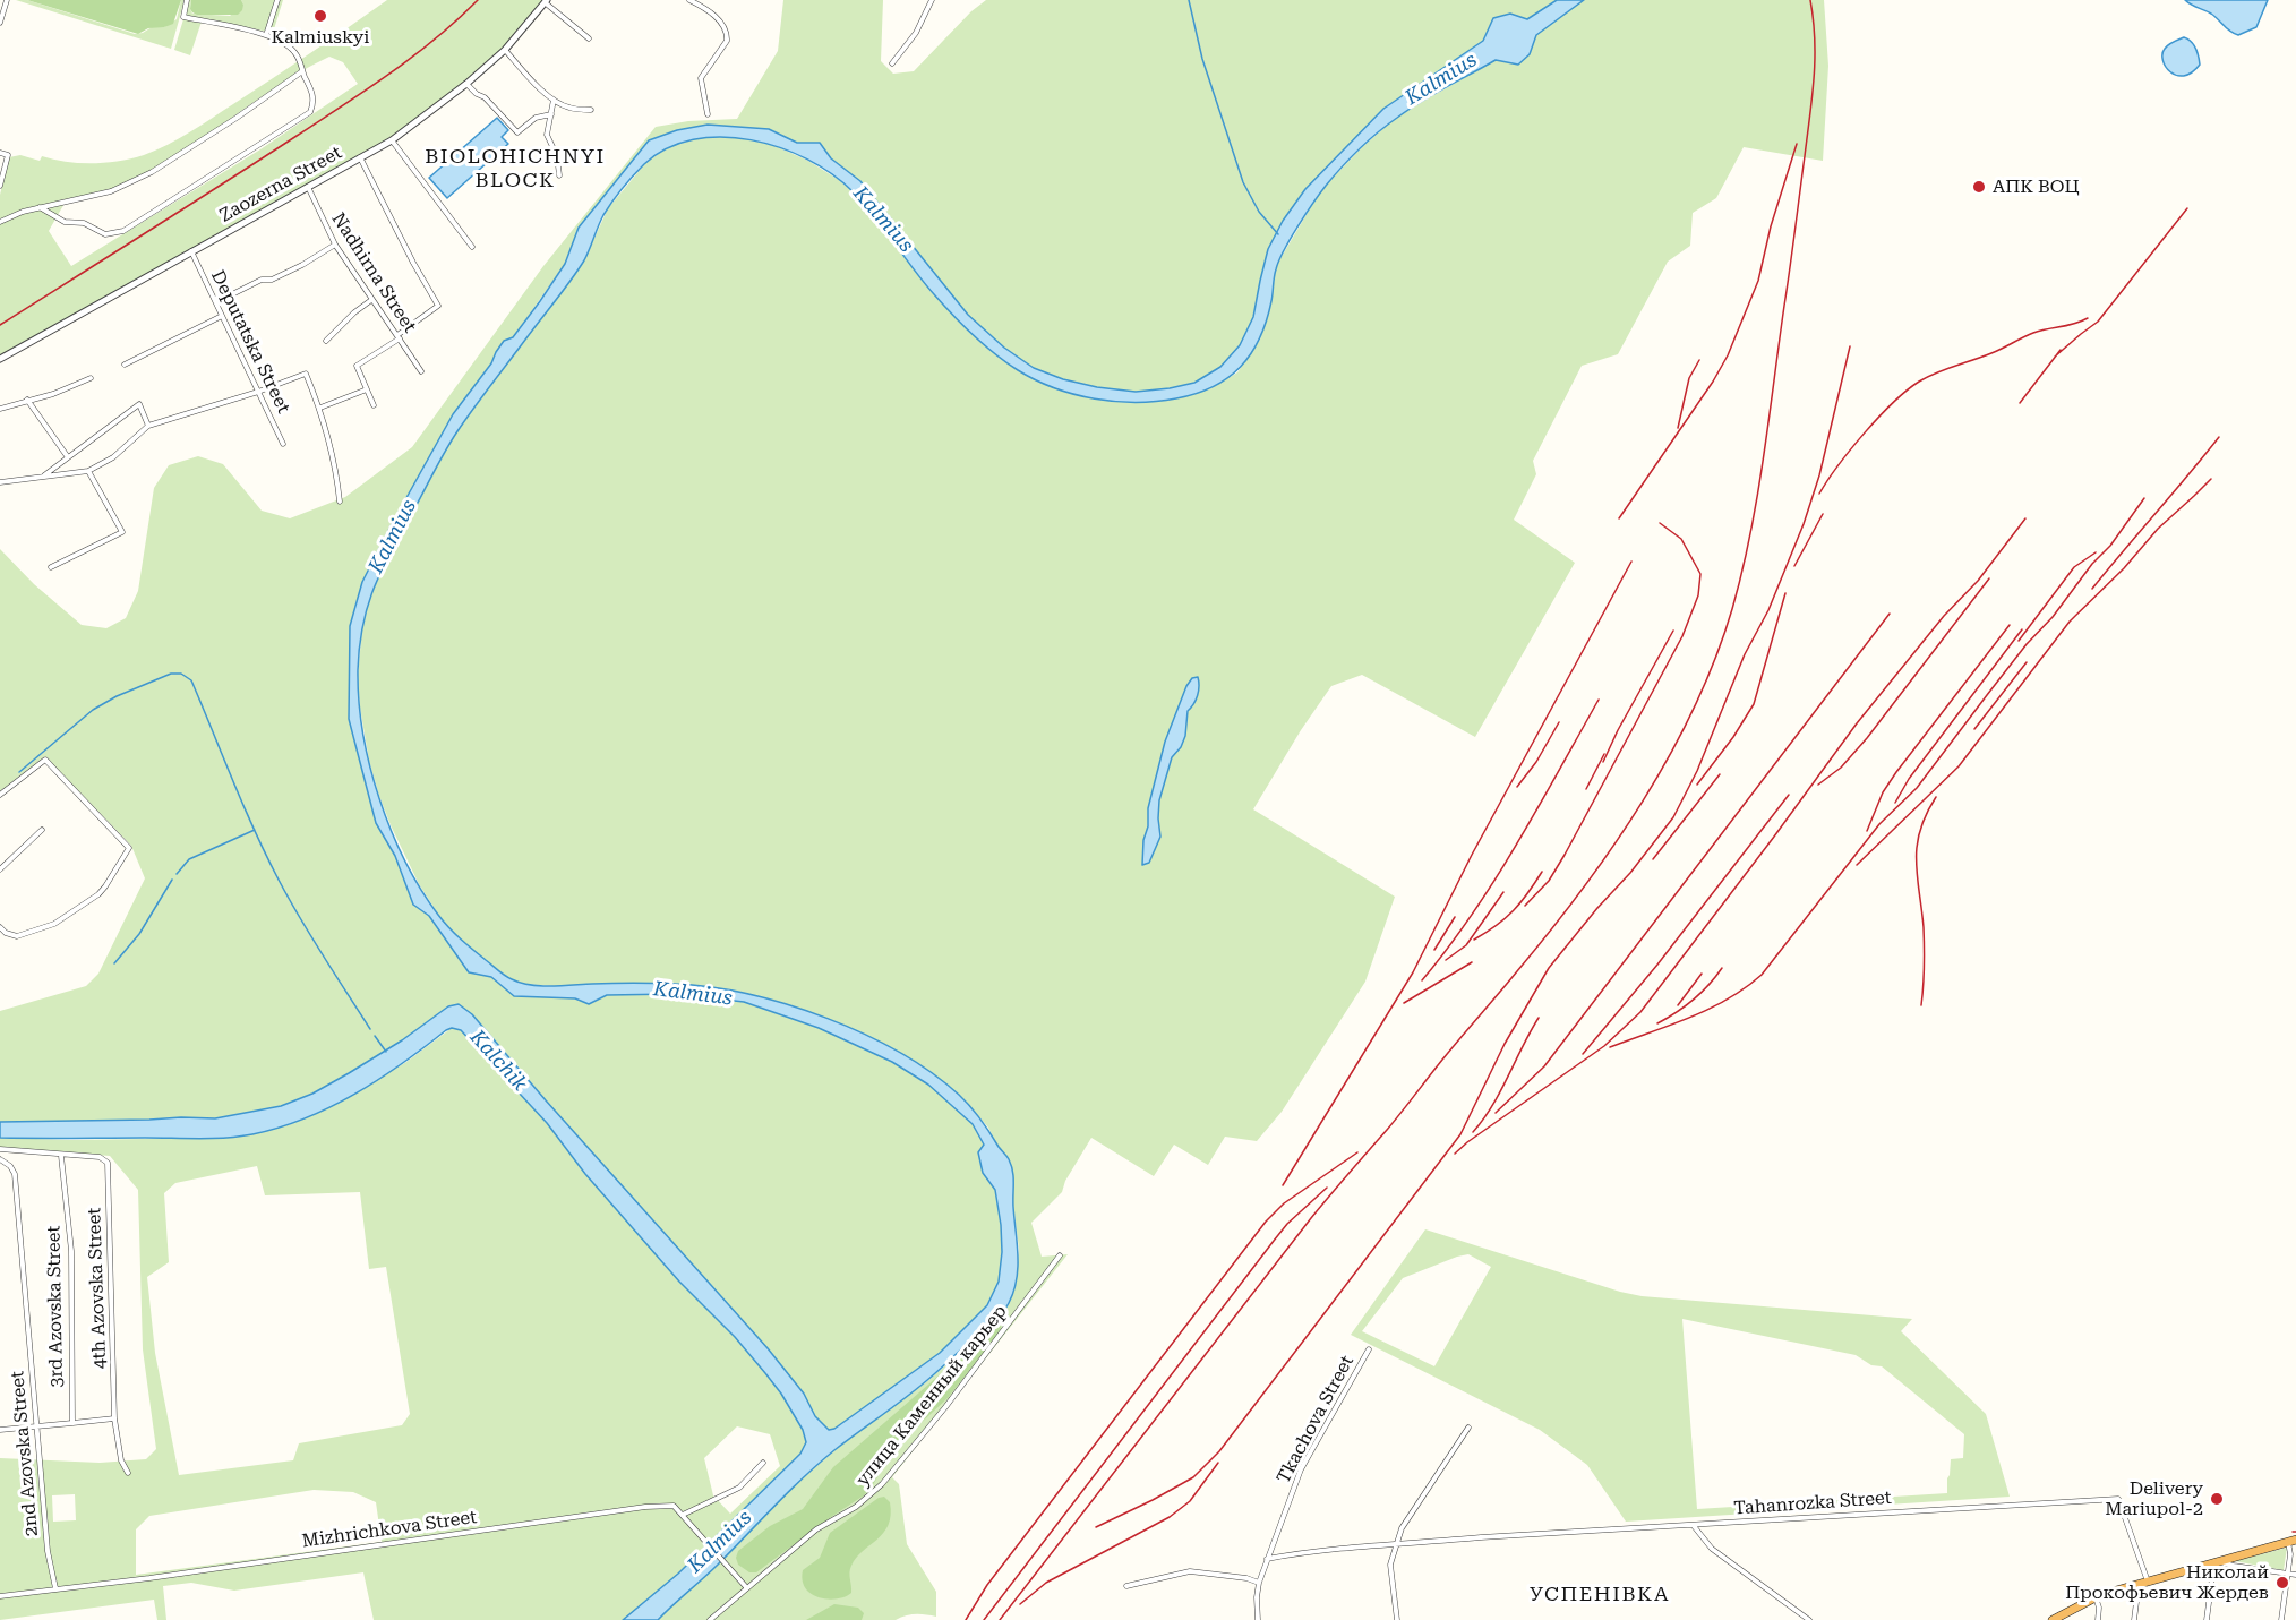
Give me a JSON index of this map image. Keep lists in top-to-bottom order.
{
  "streets": {
    "street": [
      "Zaozerna Street",
      "Nadhirna Street",
      "Deputatska Street",
      "4th Azovska Street",
      "3rd Azovska Street",
      "улица Каменный карьер",
      "Tkachova Street",
      "2nd Azovska Street",
      "Tahanrozka Street",
      "Mizhrichkova Street"
    ]
  },
  "crossings": [
    ["Zaozerna Street", "Nadhirna Street"],
    ["Zaozerna Street", "Deputatska Street"],
    ["4th Azovska Street", "3rd Azovska Street"],
    ["Tkachova Street", "Tahanrozka Street"],
    ["2nd Azovska Street", "Mizhrichkova Street"]
  ],
  "districts": ["BIOLOHICHNYI BLOCK", "УСПЕНІВКА"],
  "water": ["Kalmius", "Kalchik"],
  "places": [
    "Kalmiuskyi",
    "АПК ВОЦ",
    "Delivery Mariupol-2",
    "Николай Прокофьевич Жердев"
  ]
}
